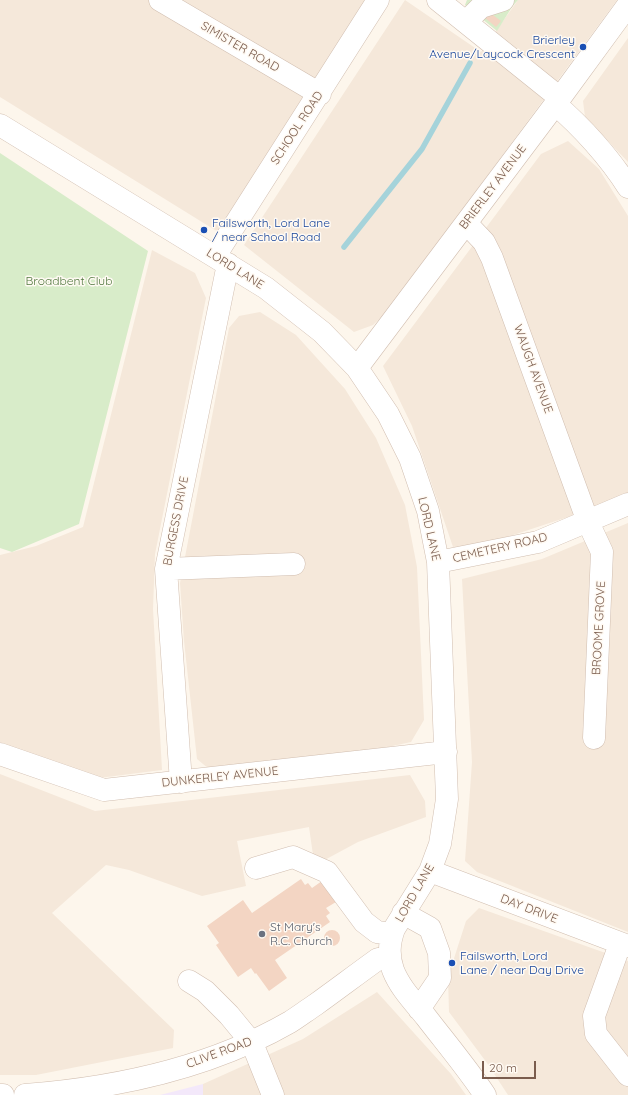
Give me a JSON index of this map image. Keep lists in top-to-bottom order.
{
  "streets": {
    "street": [
      "SIMISTER ROAD",
      "SCHOOL ROAD",
      "BRIERLEY AVENUE",
      "LORD LANE",
      "WAUGH AVENUE",
      "BURGESS DRIVE",
      "CEMETERY ROAD",
      "BROOME GROVE",
      "DUNKERLEY AVENUE",
      "DAY DRIVE",
      "CLIVE ROAD"
    ]
  },
  "crossings": [
    ["SIMISTER ROAD", "SCHOOL ROAD"],
    ["SCHOOL ROAD", "LORD LANE"],
    ["SCHOOL ROAD", "BURGESS DRIVE"],
    ["BRIERLEY AVENUE", "LORD LANE"],
    ["BRIERLEY AVENUE", "WAUGH AVENUE"],
    ["LORD LANE", "BURGESS DRIVE"],
    ["LORD LANE", "CEMETERY ROAD"],
    ["LORD LANE", "DUNKERLEY AVENUE"],
    ["LORD LANE", "DAY DRIVE"],
    ["LORD LANE", "CLIVE ROAD"],
    ["WAUGH AVENUE", "CEMETERY ROAD"],
    ["WAUGH AVENUE", "BROOME GROVE"],
    ["BURGESS DRIVE", "DUNKERLEY AVENUE"],
    ["CEMETERY ROAD", "BROOME GROVE"]
  ],
  "parks": ["Broadbent Club"],
  "places": [
    "Brierley Avenue/Laycock Crescent",
    "Failsworth, Lord Lane / near School Road",
    "St Mary's R.C. Church",
    "Failsworth, Lord Lane / near Day Drive"
  ],
  "scale_bar": "20 m"
}
